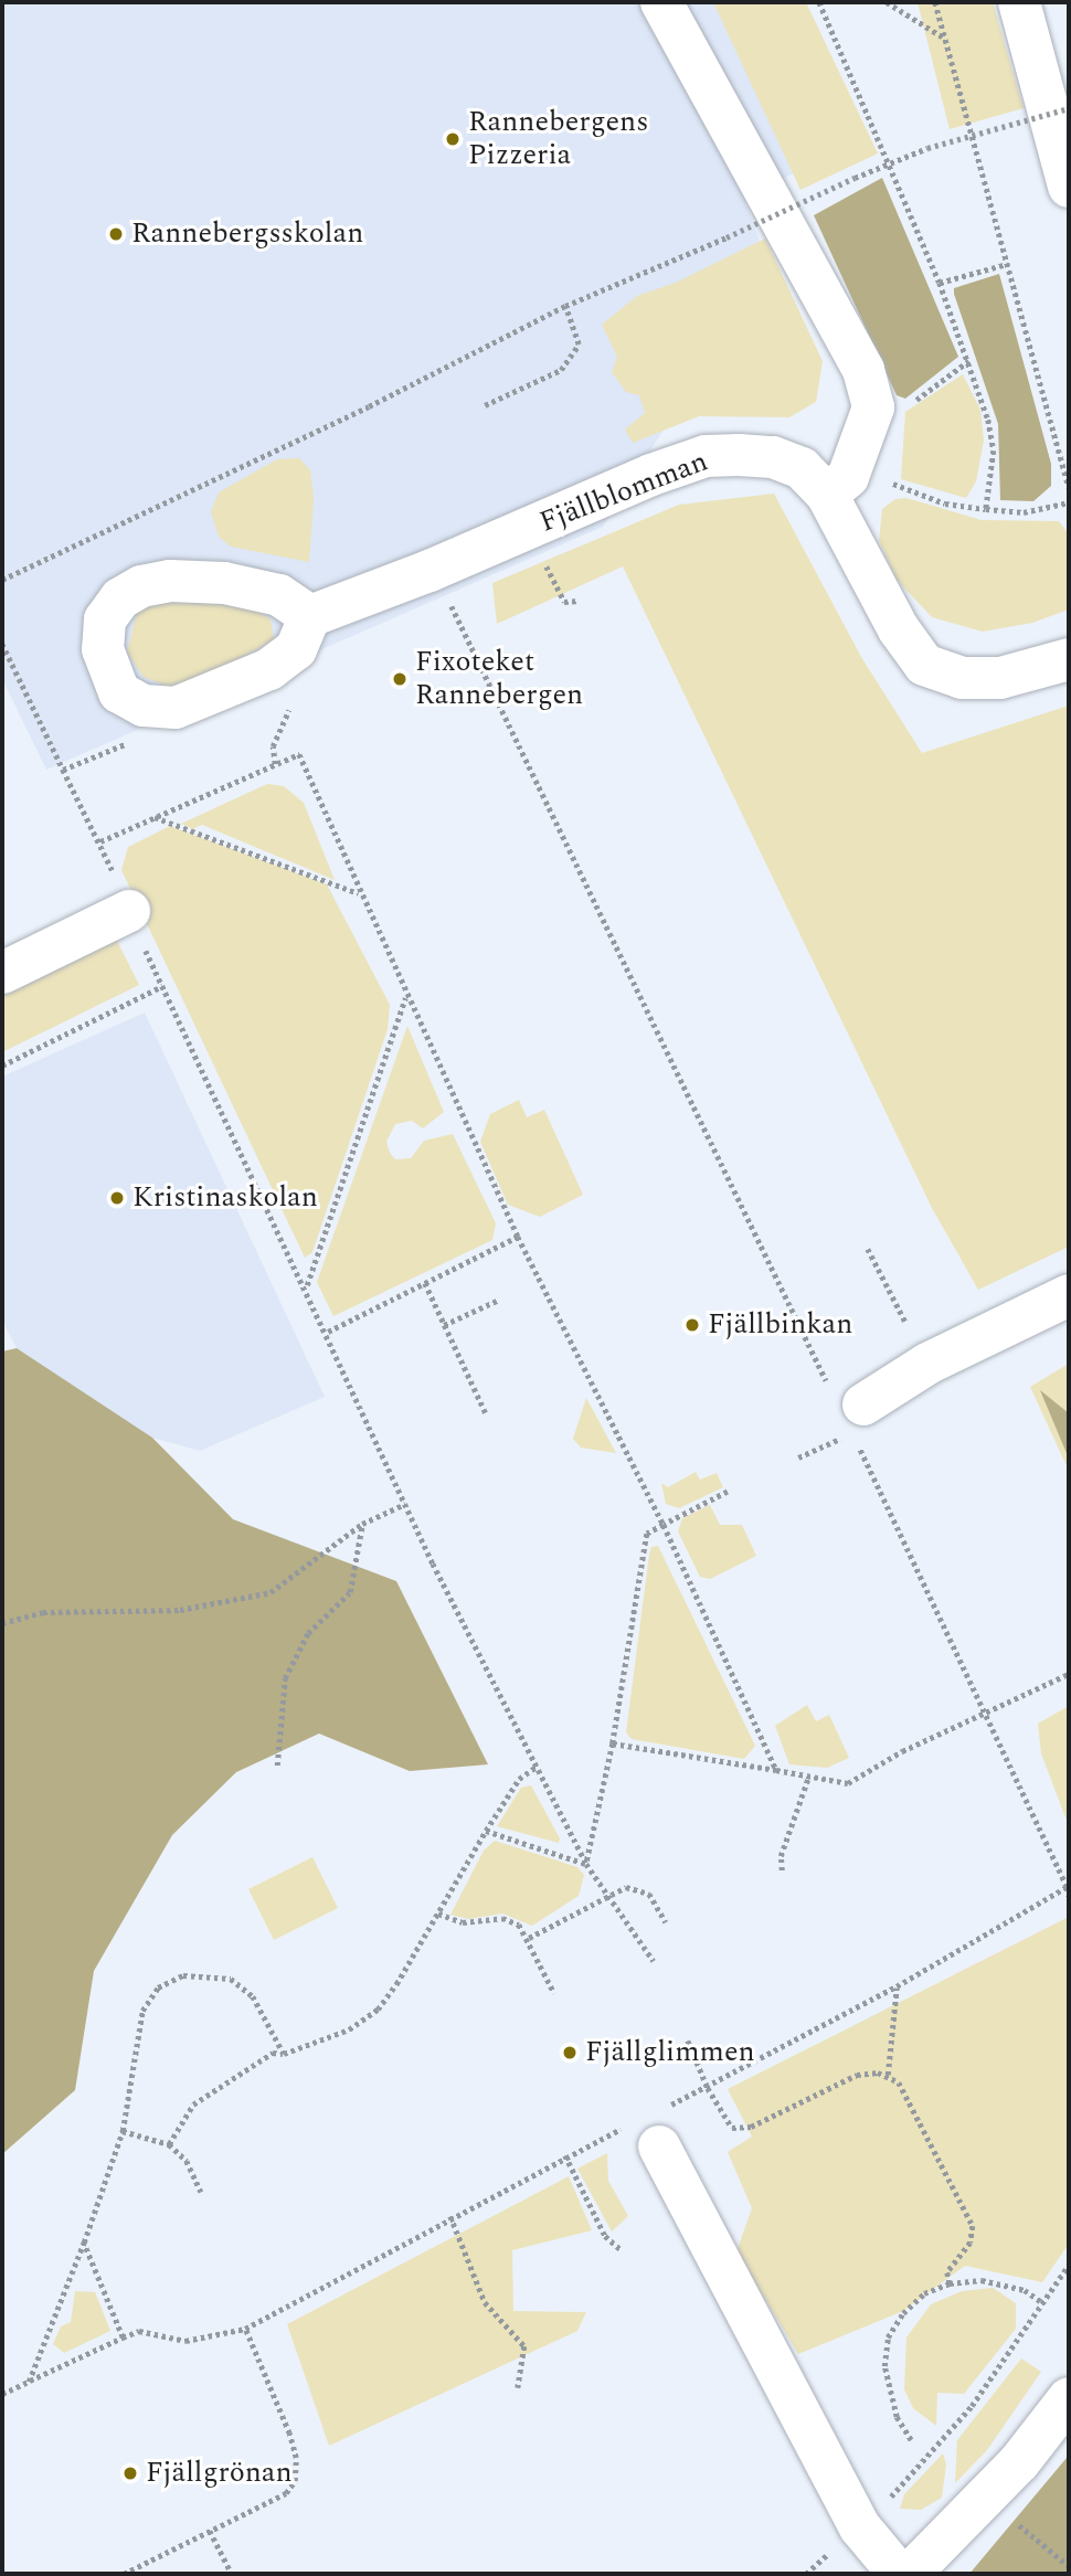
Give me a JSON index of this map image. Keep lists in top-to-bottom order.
{
  "streets": {
    "street": ["Fjällblomman"]
  },
  "places": [
    "Rannebergens Pizzeria",
    "Rannebergsskolan",
    "Fixoteket Rannebergen",
    "Kristinaskolan",
    "Fjällbinkan",
    "Fjällglimmen",
    "Fjällgrönan"
  ]
}
